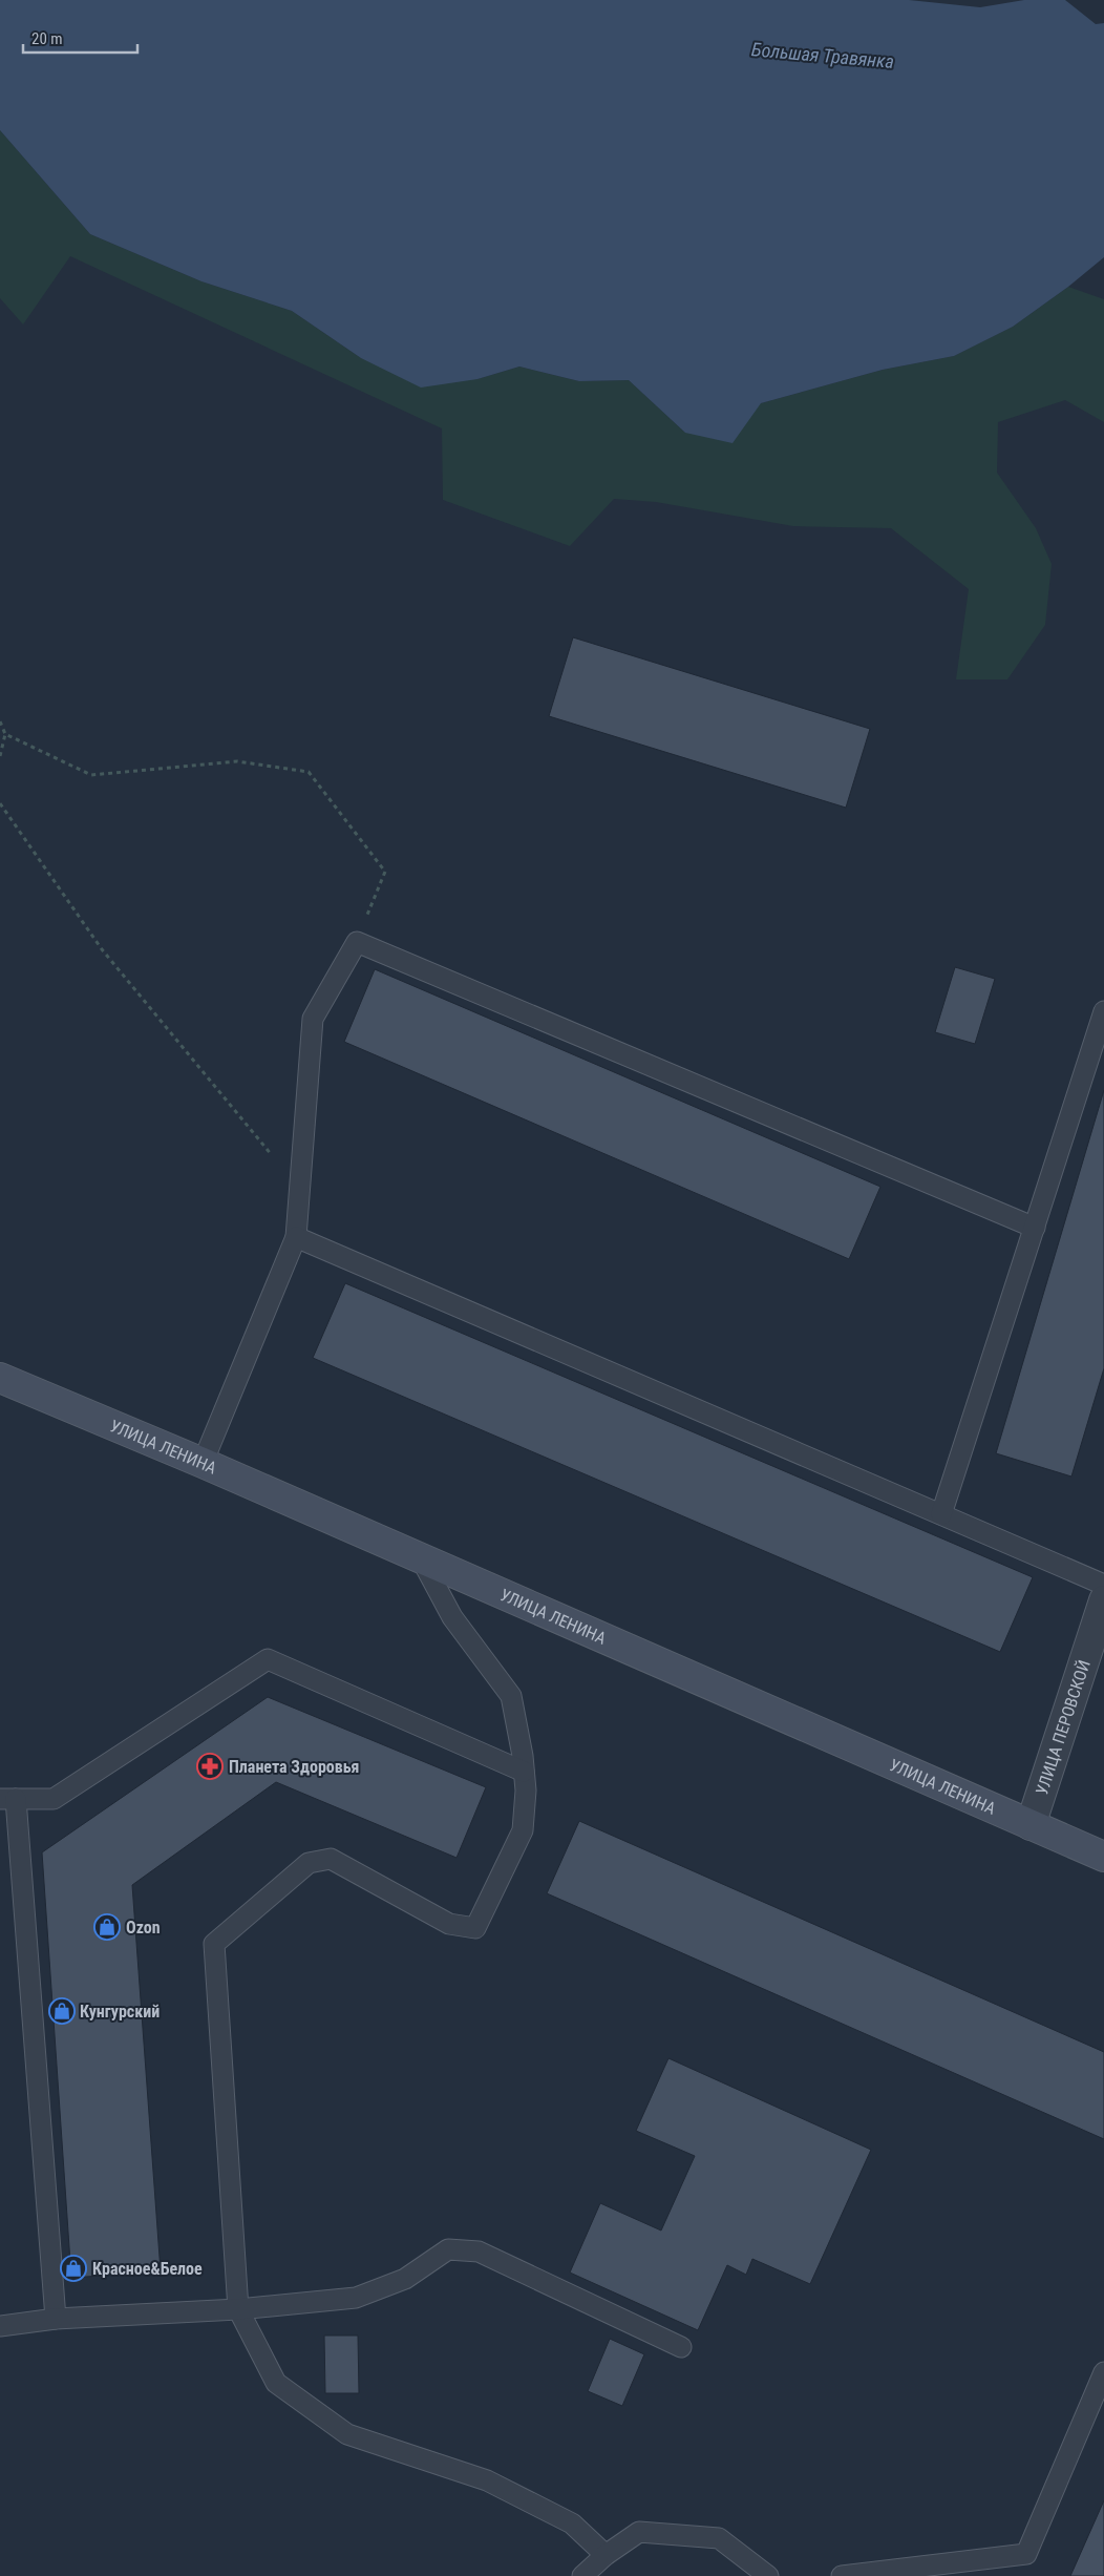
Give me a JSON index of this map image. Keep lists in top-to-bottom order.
{
  "streets": {
    "street": ["УЛИЦА ЛЕНИНА", "УЛИЦА ПЕРОВСКОЙ"]
  },
  "crossings": [
    ["УЛИЦА ЛЕНИНА", "УЛИЦА ПЕРОВСКОЙ"]
  ],
  "water": ["Большая Травянка"],
  "places": {
    "pharmacy": ["Планета Здоровья"],
    "shop": ["Ozon", "Кунгурский", "Красное&Белое"]
  },
  "scale_bar": "20 m"
}
